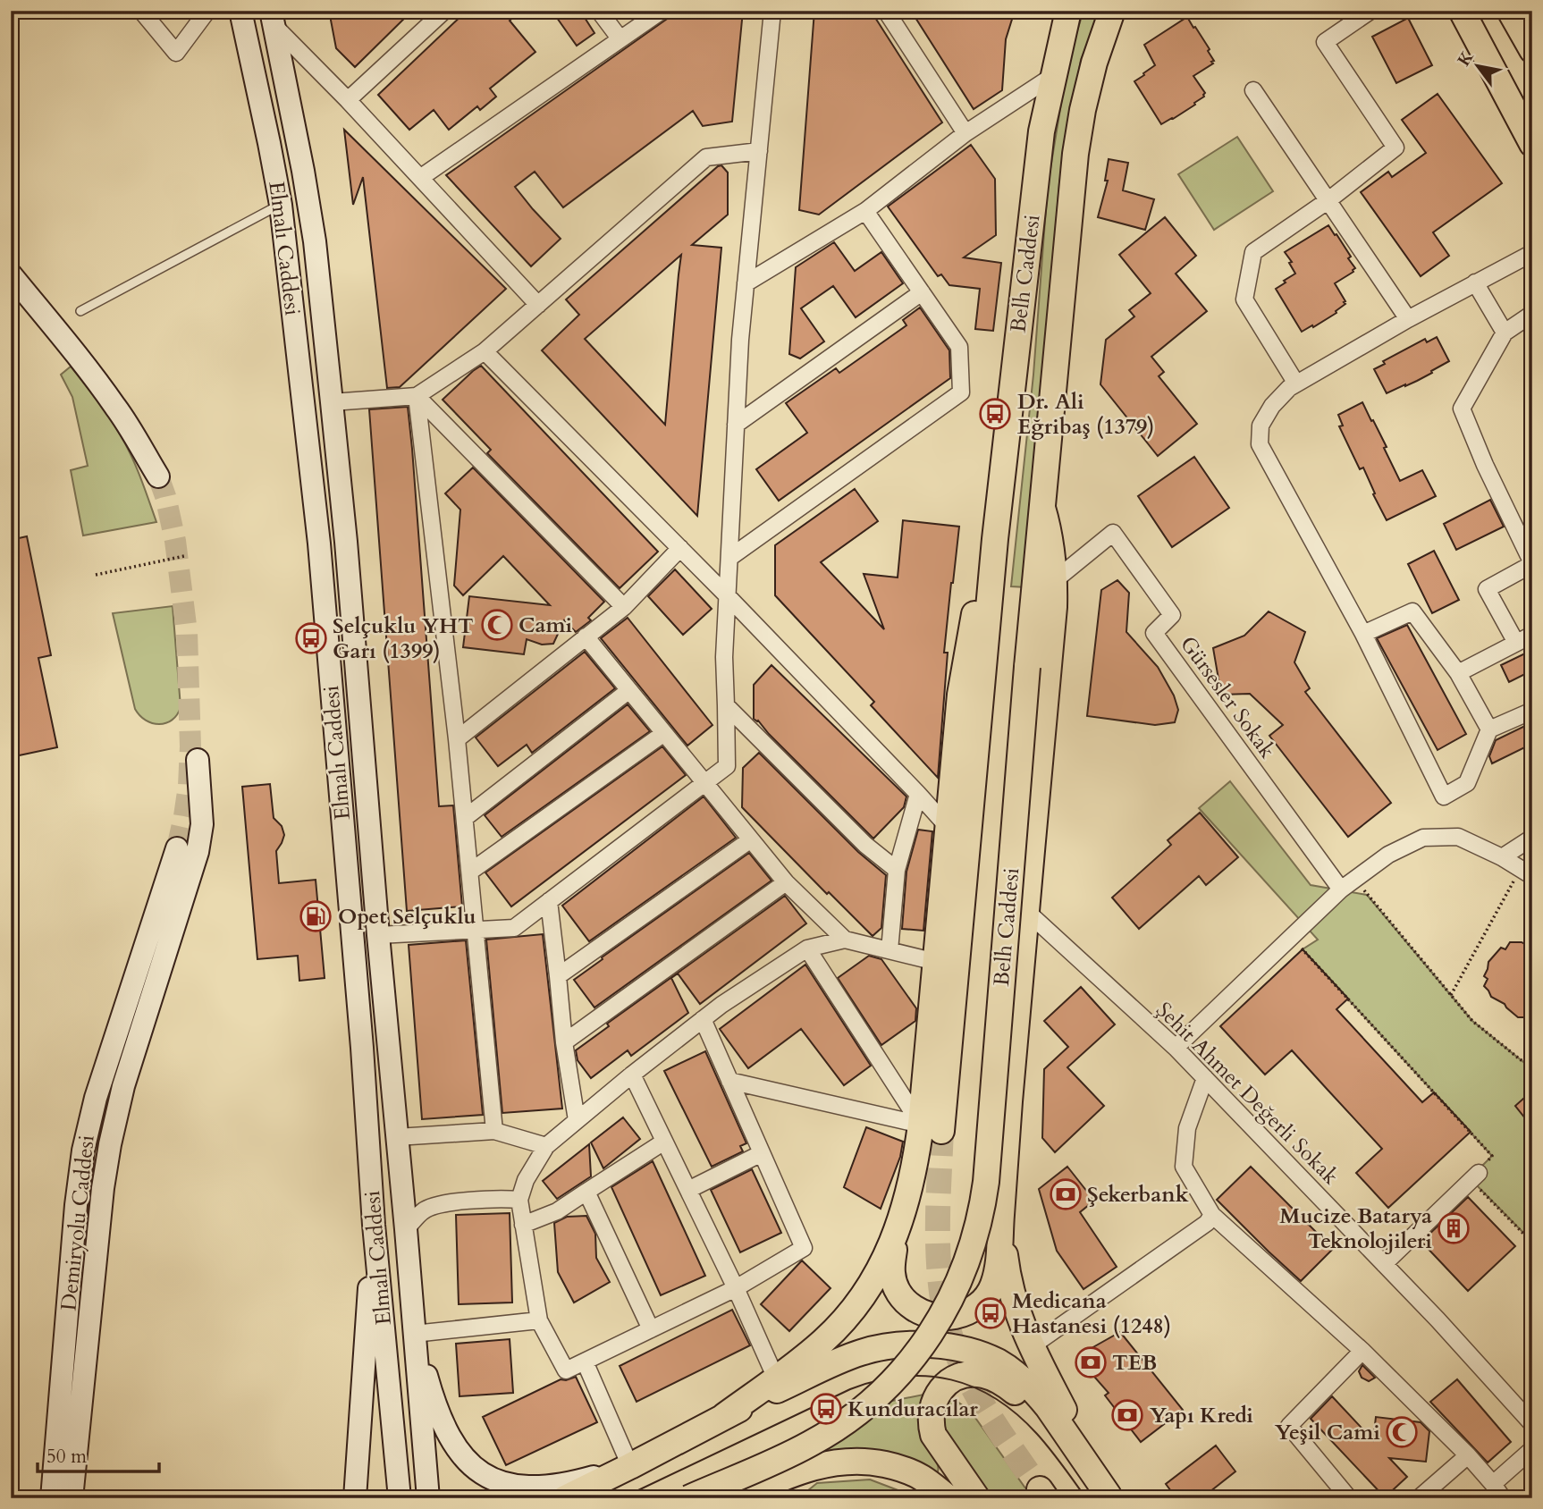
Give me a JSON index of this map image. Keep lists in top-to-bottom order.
{
  "streets": {
    "main road": ["Elmalı Caddesi", "Belh Caddesi", "Demiryolu Caddesi"],
    "street": ["Gürsesler Sokak", "Şehit Ahmet Değerli Sokak"]
  },
  "crossings": [
    ["Belh Caddesi", "Gürsesler Sokak"],
    ["Belh Caddesi", "Şehit Ahmet Değerli Sokak"]
  ],
  "places": {
    "bus stop": [
      "Dr. Ali Eğribaş (1379)",
      "Selçuklu YHT Garı (1399)",
      "Medicana Hastanesi (1248)",
      "Kunduracılar"
    ],
    "mosque": ["Cami", "Yeşil Cami"],
    "fuel station": ["Opet Selçuklu"],
    "bank": ["Şekerbank", "TEB", "Yapı Kredi"],
    "building": ["Mucize Batarya Teknolojileri"]
  },
  "scale_bar": "50 m",
  "north": "top left"
}
